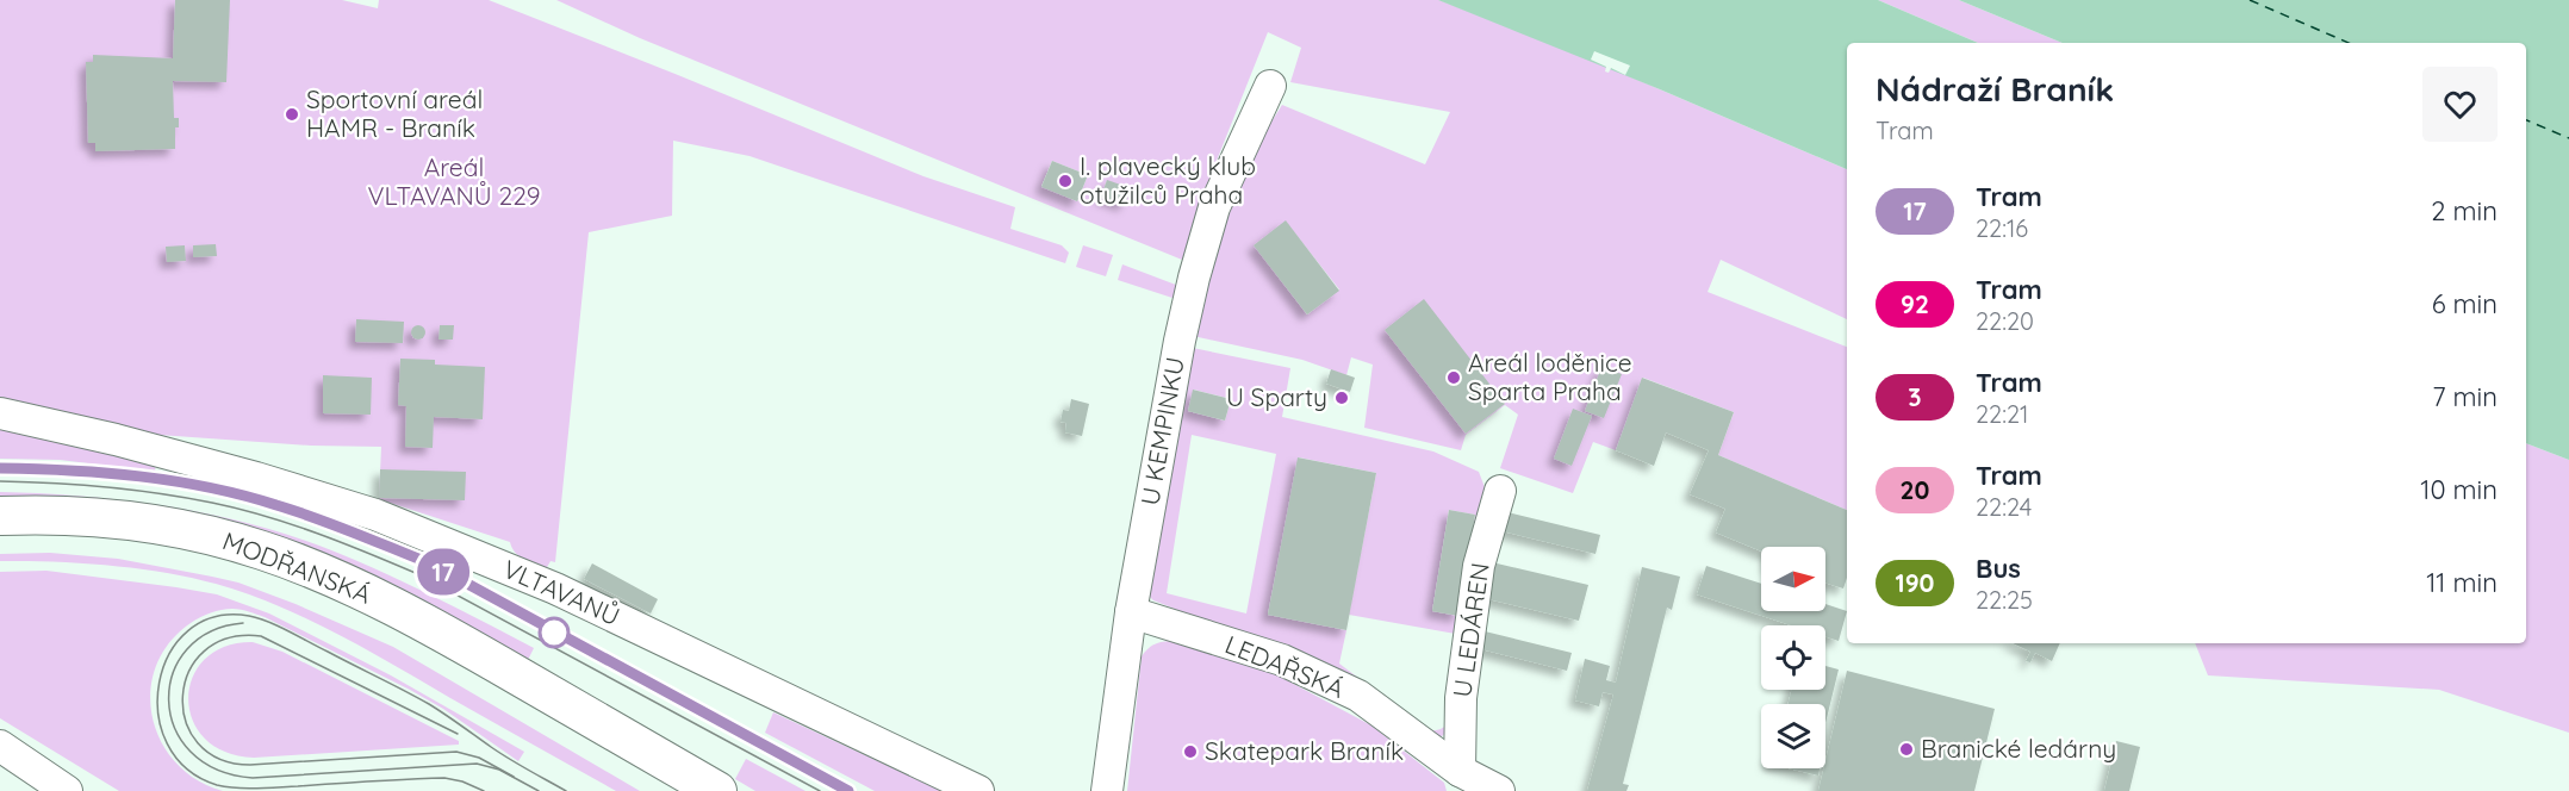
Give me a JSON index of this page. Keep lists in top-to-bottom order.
{
  "streets": {
    "main road": ["MODŘANSKÁ"],
    "street": [
      "U KEMPINKU",
      "VLTAVANŮ",
      "U LEDÁREN",
      "LEDAŘSKÁ"
    ]
  },
  "crossings": [
    ["U KEMPINKU", "LEDAŘSKÁ"],
    ["U LEDÁREN", "LEDAŘSKÁ"]
  ],
  "parks": ["Areál VLTAVANŮ 229"],
  "places": [
    "Sportovní areál HAMR - Braník",
    "I. plavecký klub otužilců Praha",
    "Areál loděnice Sparta Praha",
    "U Sparty",
    "Branické ledárny",
    "Skatepark Braník"
  ],
  "lines": ["tram line 17"],
  "north": "right",
  "page": {
    "on_map": "17",
    "heading": ["Nádraží Braník", "Tram"],
    "list": [
      {
        "mark": "17",
        "name": "Tram",
        "note": "22:16",
        "value": "2 min"
      },
      {
        "mark": "92",
        "name": "Tram",
        "note": "22:20",
        "value": "6 min"
      },
      {
        "mark": "3",
        "name": "Tram",
        "note": "22:21",
        "value": "7 min"
      },
      {
        "mark": "20",
        "name": "Tram",
        "note": "22:24",
        "value": "10 min"
      },
      {
        "mark": "190",
        "name": "Bus",
        "note": "22:25",
        "value": "11 min"
      }
    ]
  }
}
